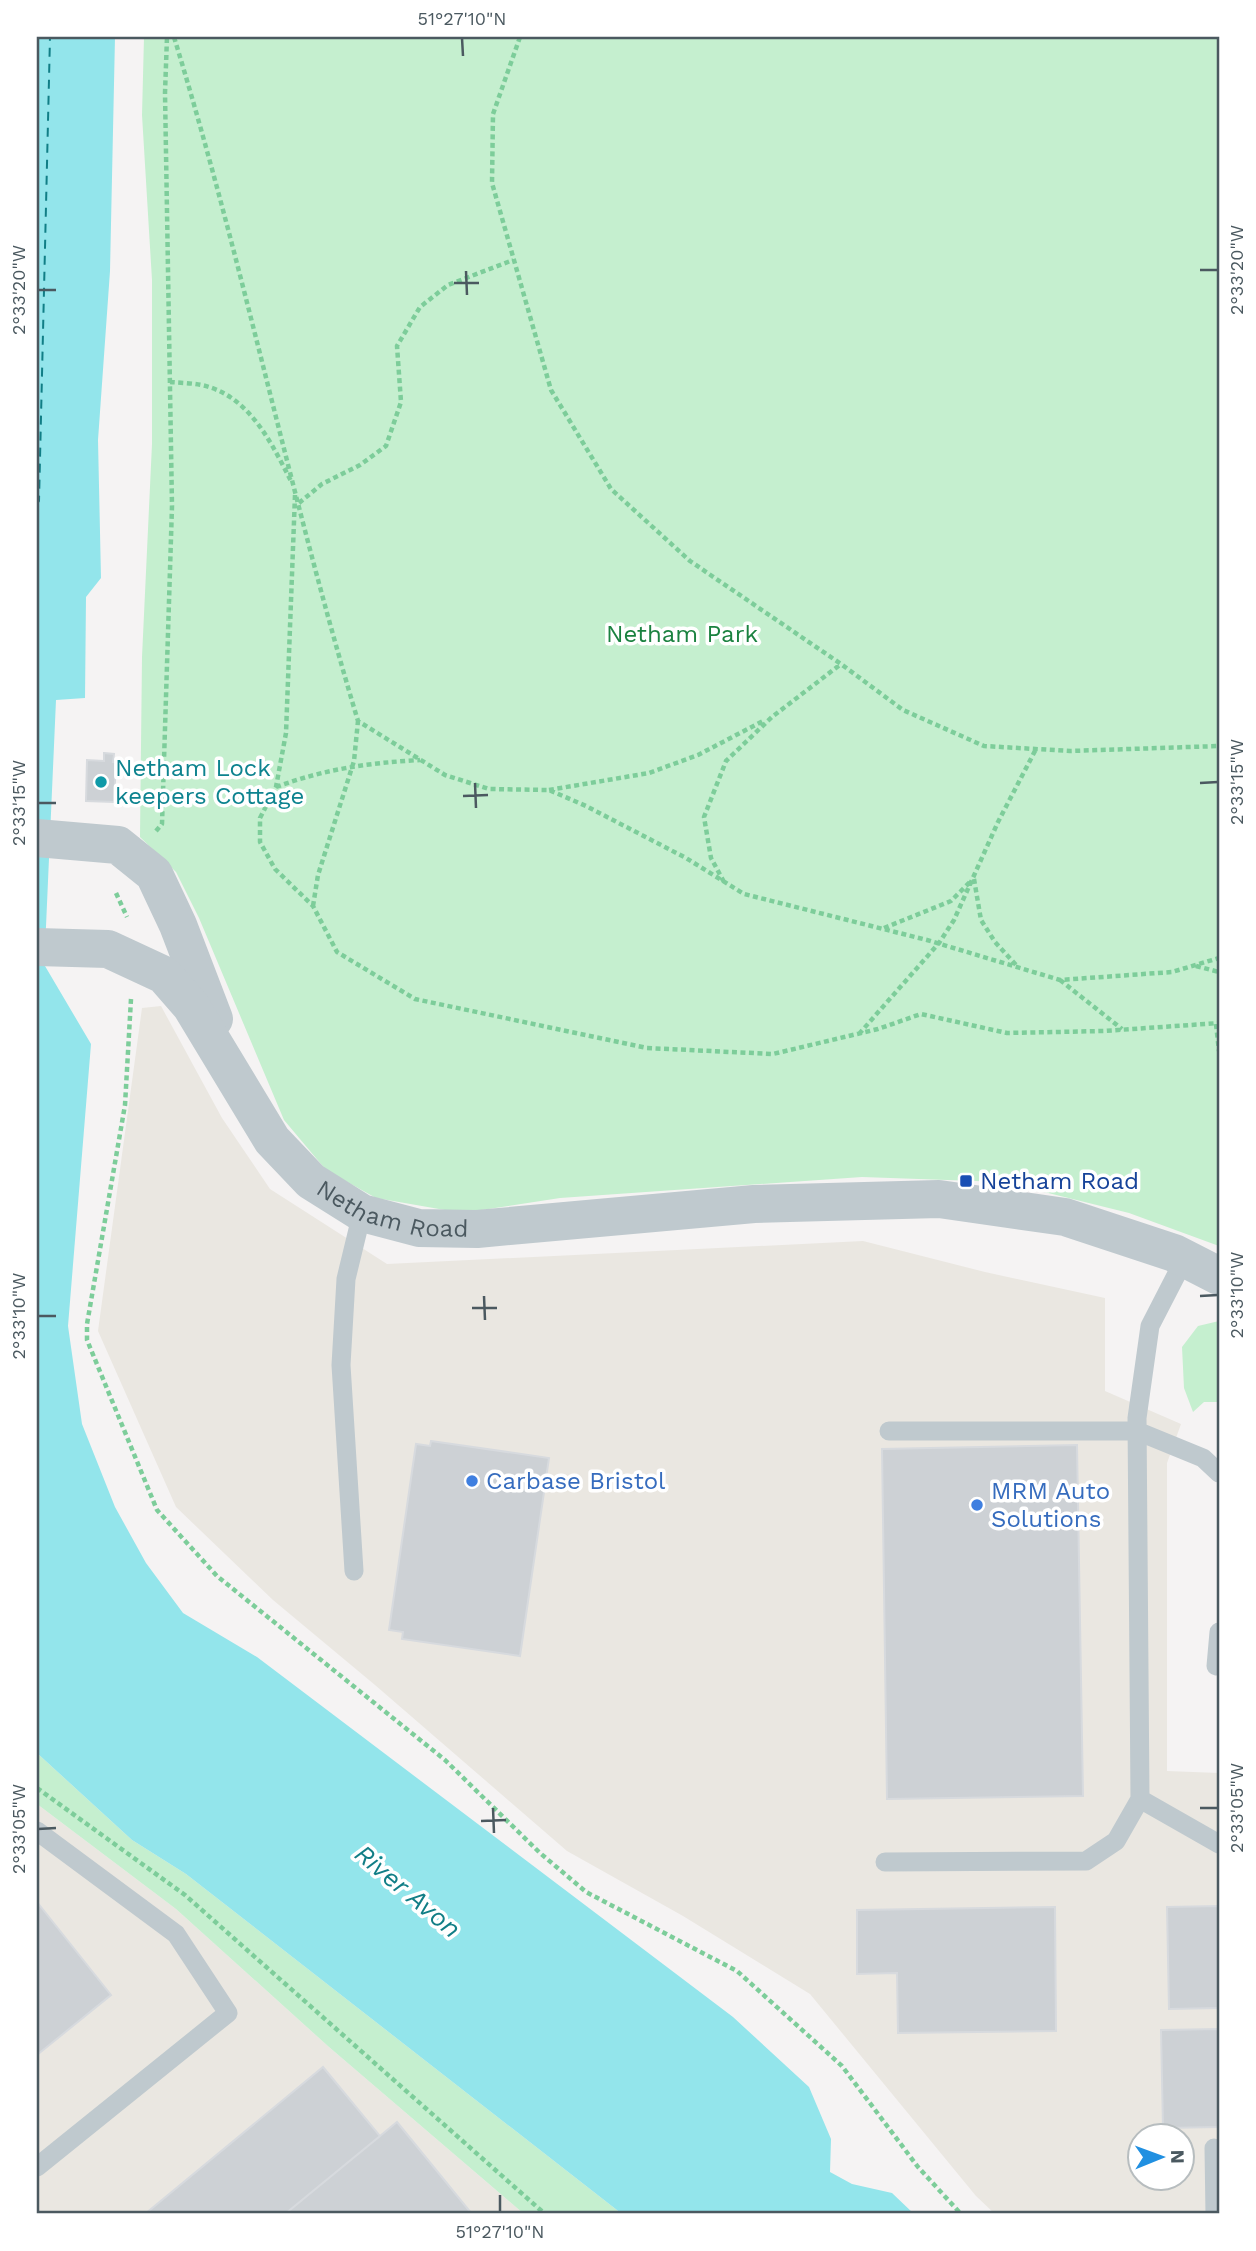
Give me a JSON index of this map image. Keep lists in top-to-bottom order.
{
  "streets": {
    "street": ["Netham Road"]
  },
  "water": ["River Avon"],
  "parks": ["Netham Park"],
  "places": {
    "other": ["Netham Lock keepers Cottage", "Carbase Bristol", "MRM Auto Solutions"],
    "transit": ["Netham Road"]
  },
  "north": "right",
  "coordinates": [
    "51°27'10\"N",
    "2°33'20\"W",
    "2°33'15\"W",
    "2°33'10\"W",
    "2°33'05\"W"
  ]
}
